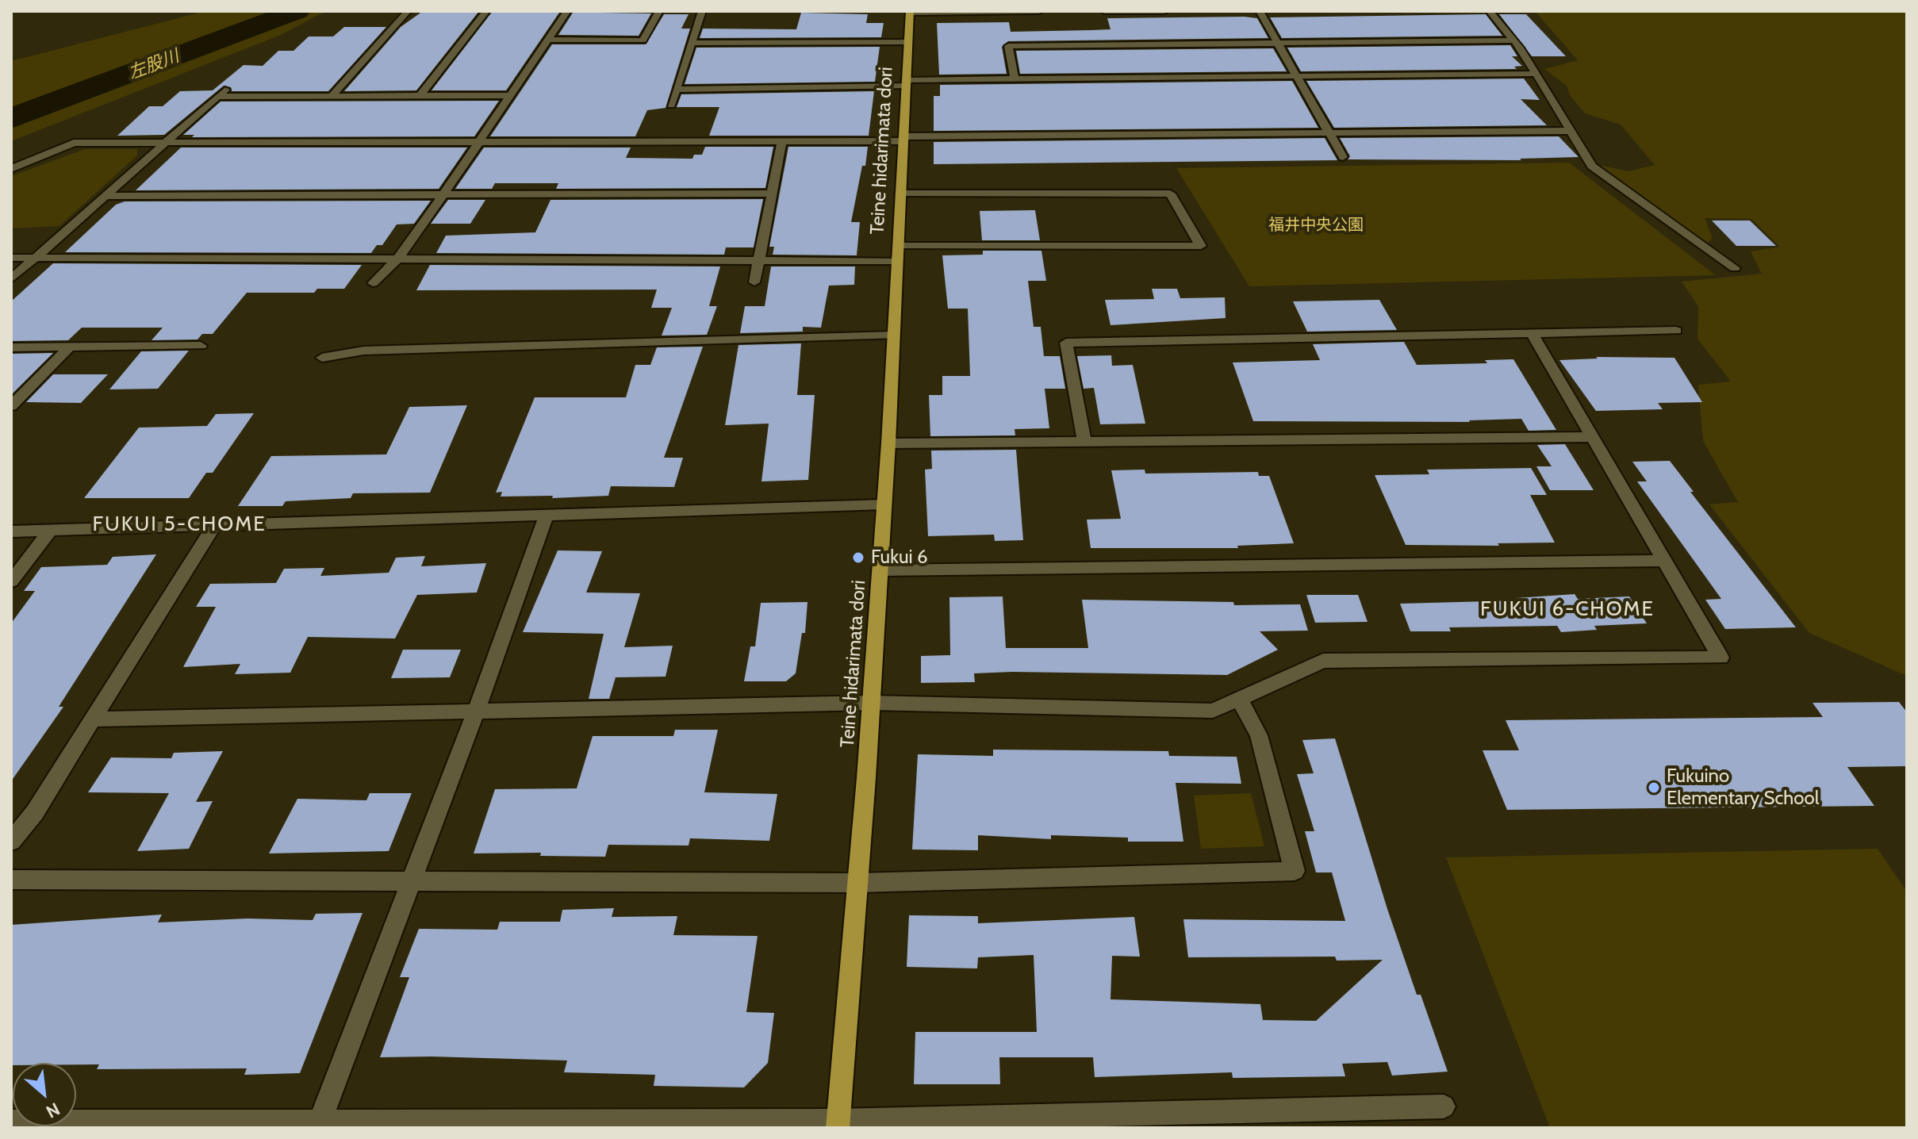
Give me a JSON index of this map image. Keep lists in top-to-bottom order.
{
  "streets": {
    "main road": ["Teine hidarimata dori"]
  },
  "districts": ["FUKUI 5-CHOME", "FUKUI 6-CHOME"],
  "water": ["左股川"],
  "parks": ["福井中央公園"],
  "places": ["Fukui 6", "Fukuino Elementary School"],
  "north": "bottom right"
}
